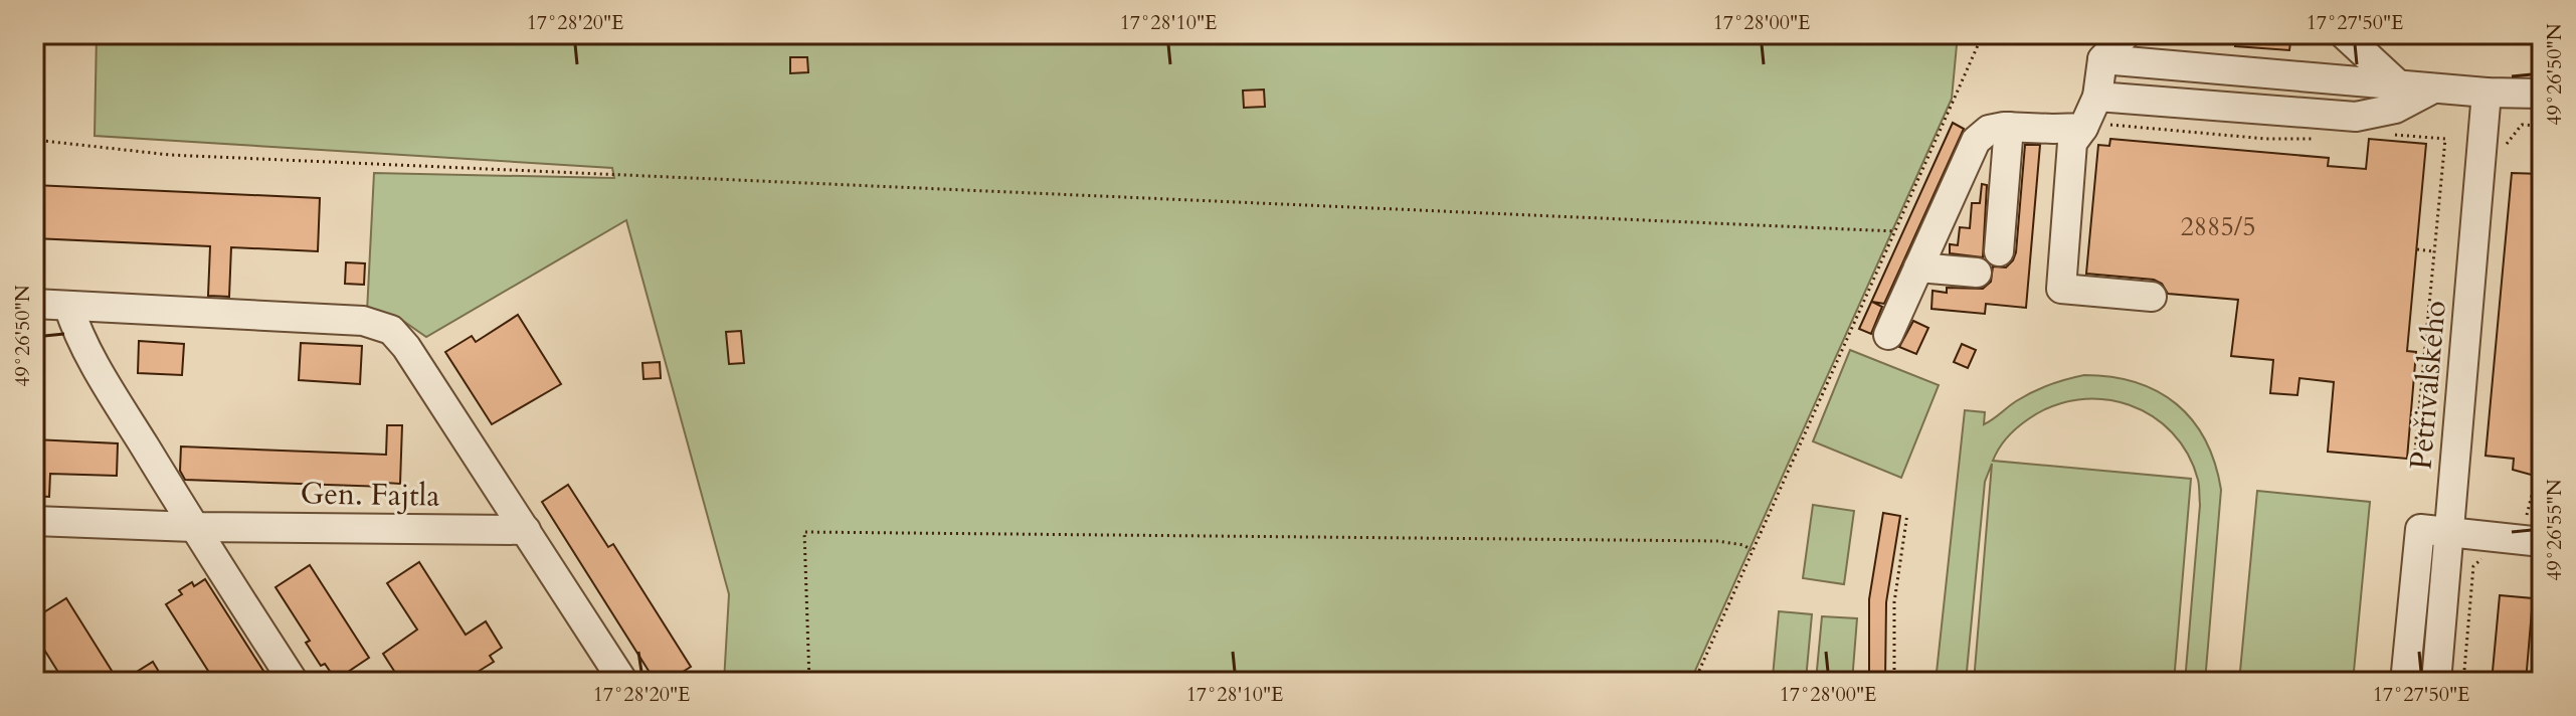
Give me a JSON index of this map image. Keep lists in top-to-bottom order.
{
  "streets": {
    "street": ["Petřivalského", "Gen. Fajtla"]
  },
  "house_numbers": ["2885/5"],
  "coordinates": [
    "17°28'20\"E",
    "17°28'10\"E",
    "17°28'00\"E",
    "17°27'50\"E",
    "49°26'50\"N",
    "49°26'55\"N"
  ]
}
